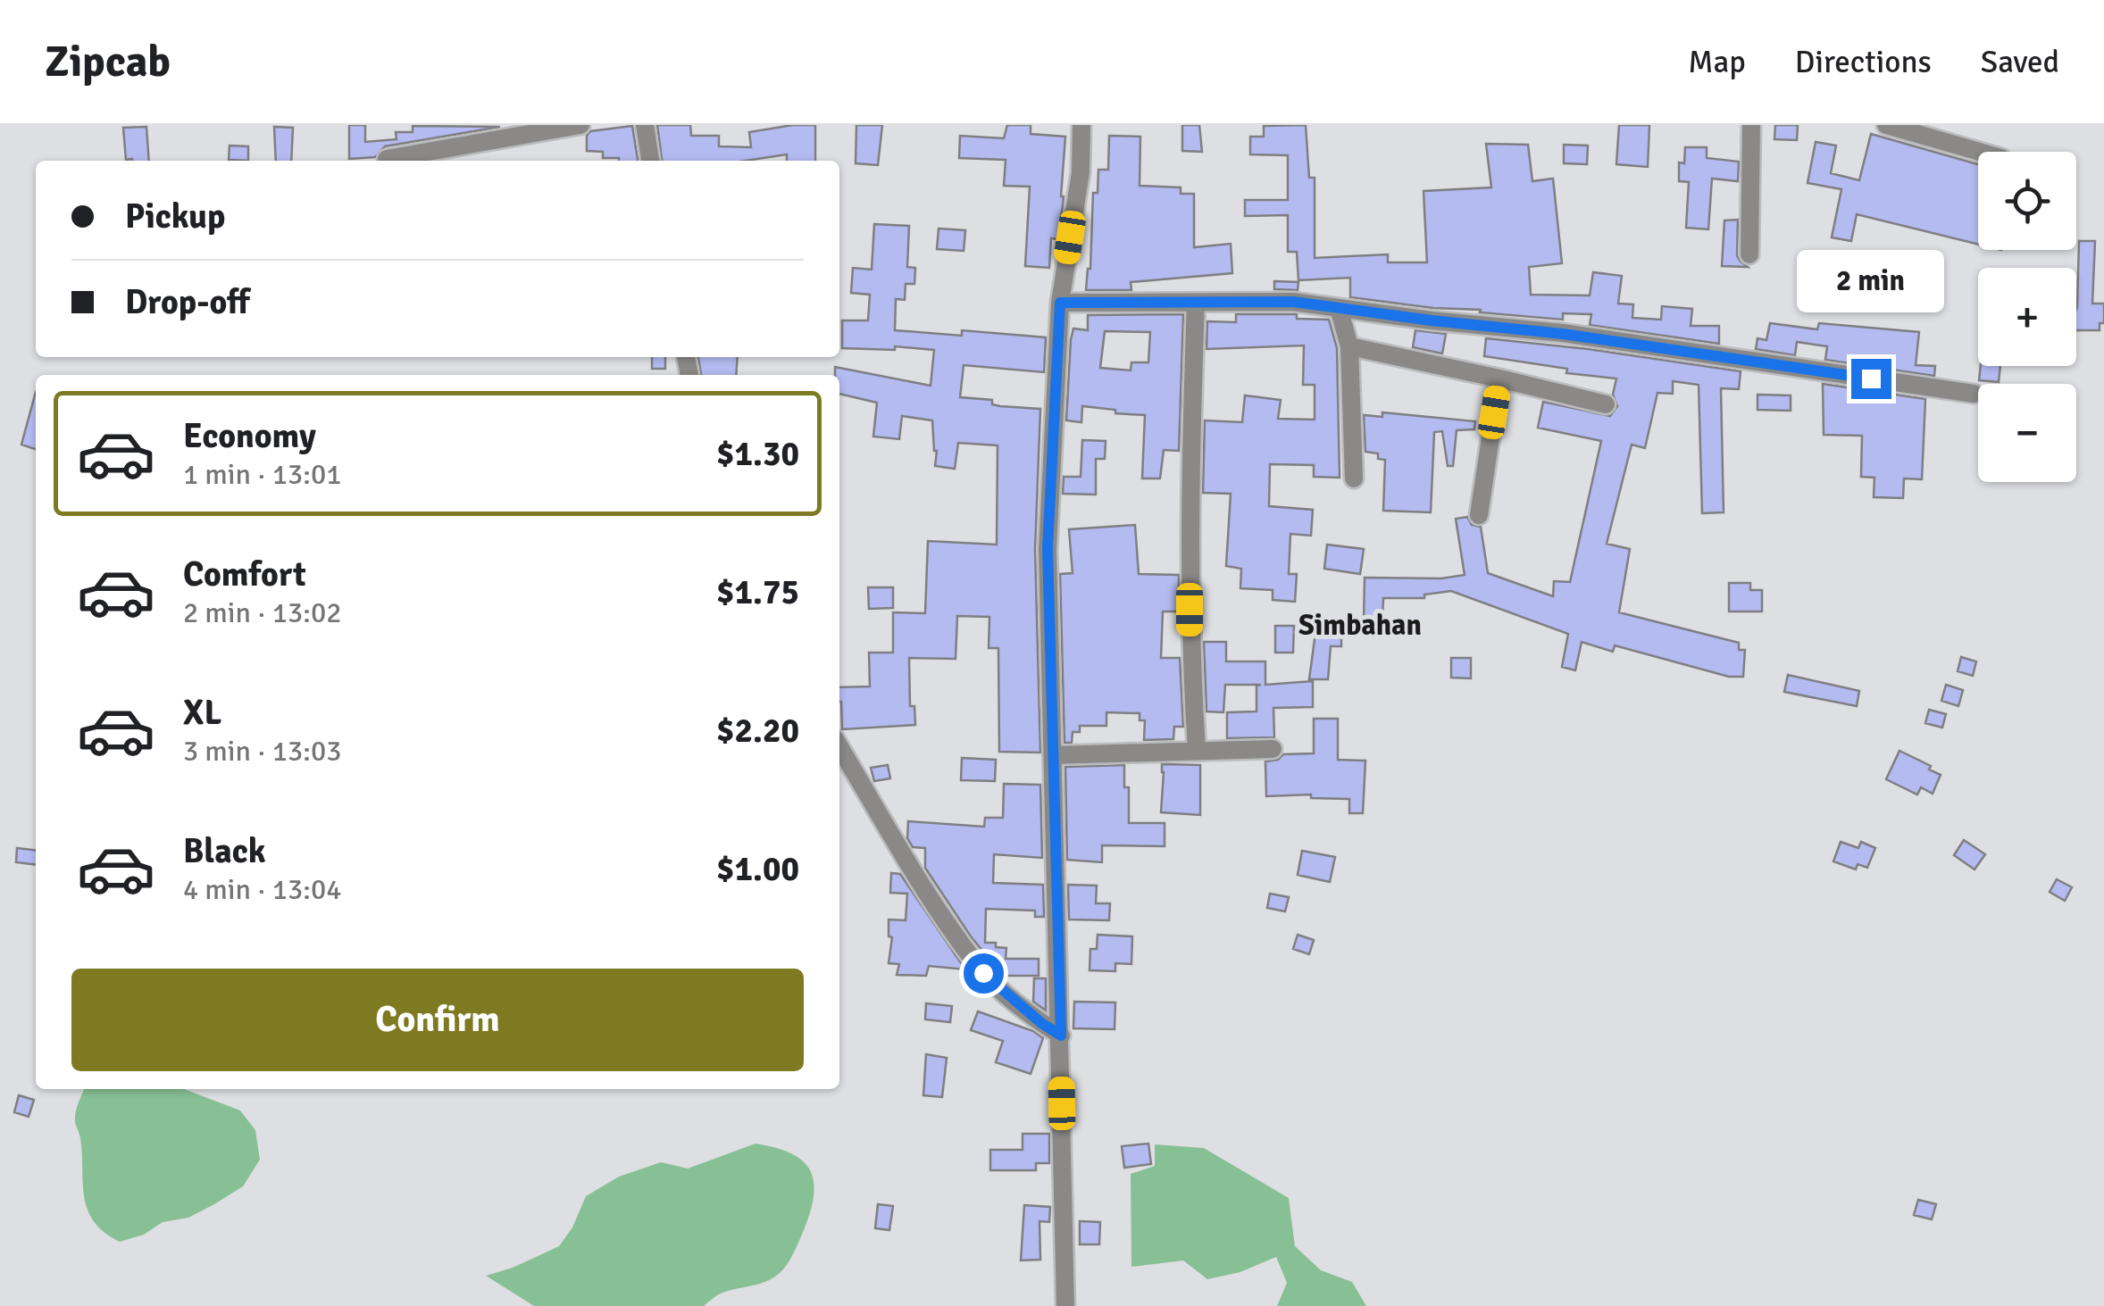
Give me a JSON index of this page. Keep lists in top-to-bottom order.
{
  "districts": ["Simbahan"],
  "page": {
    "header": "Zipcab",
    "nav": ["Map", "Directions", "Saved"],
    "map_buttons": ["+", "−"],
    "banner": ["Pickup", "Drop-off"],
    "bubble": "2 min",
    "list": [
      {
        "name": "Economy",
        "note": "1 min · 13:01",
        "value": "$1.30"
      },
      {
        "name": "Comfort",
        "note": "2 min · 13:02",
        "value": "$1.75"
      },
      {
        "name": "XL",
        "note": "3 min · 13:03",
        "value": "$2.20"
      },
      {
        "name": "Black",
        "note": "4 min · 13:04",
        "value": "$1.00"
      }
    ],
    "buttons": "Confirm"
  }
}
